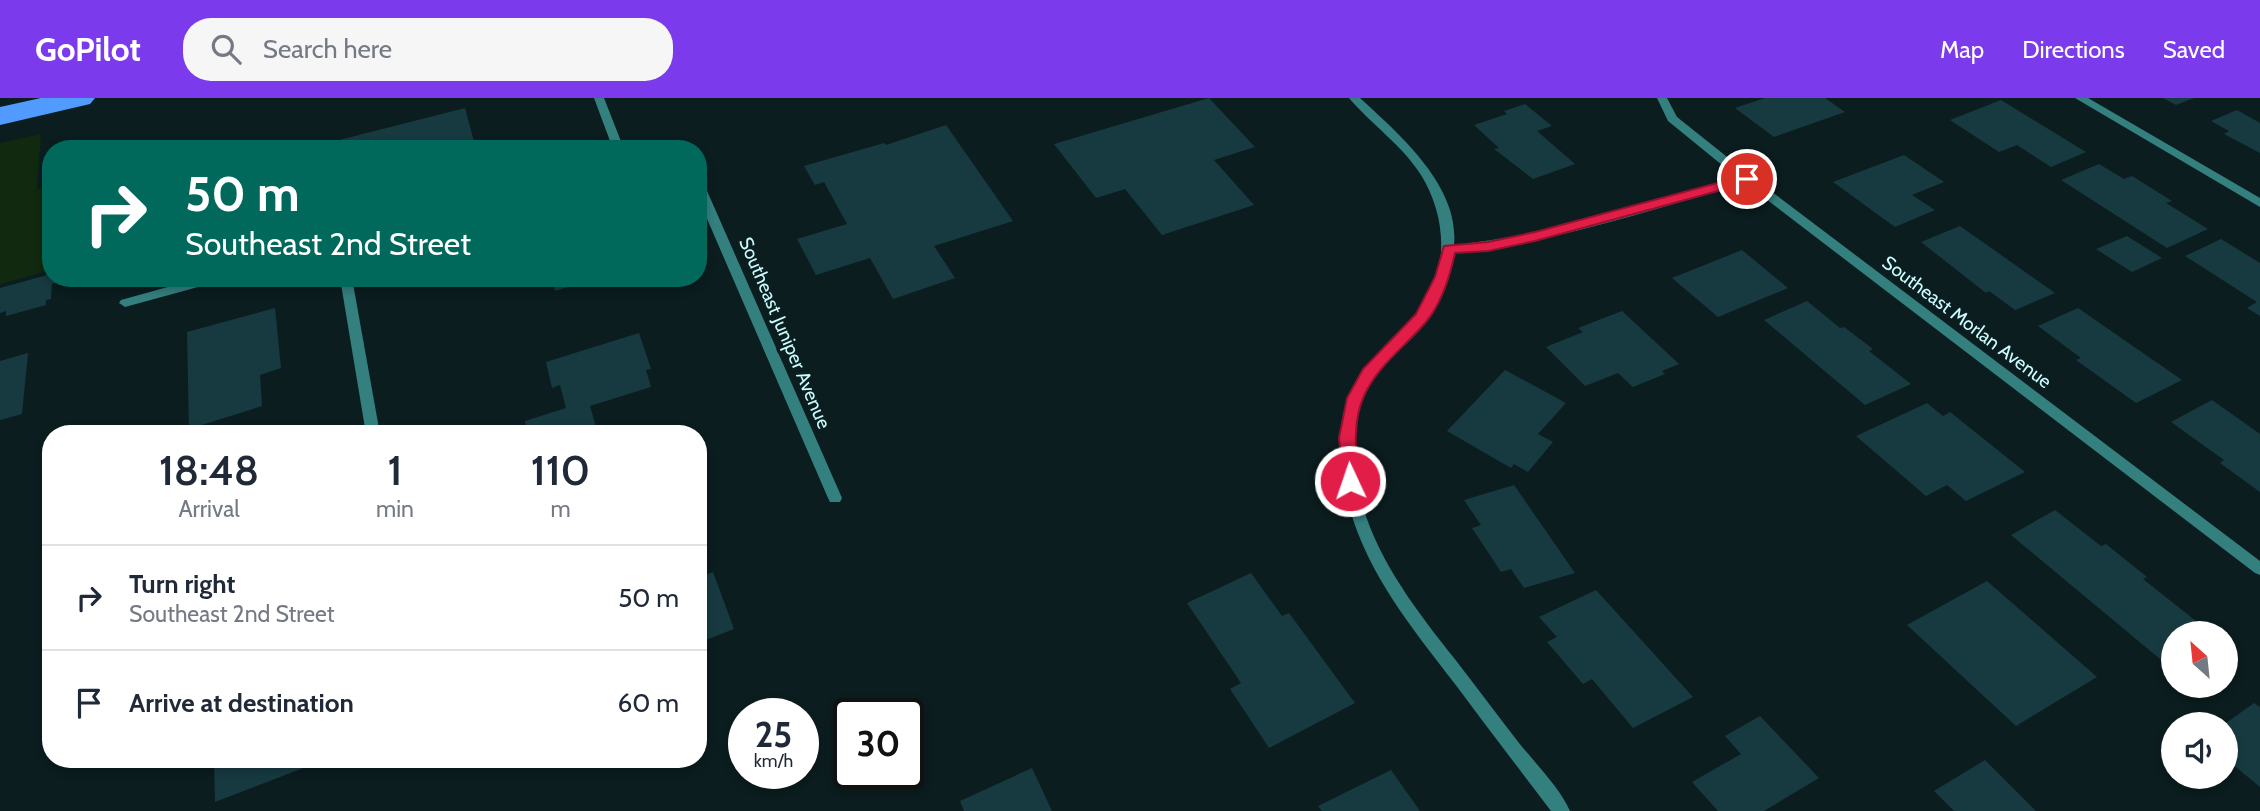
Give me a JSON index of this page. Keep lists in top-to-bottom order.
{
  "streets": {
    "street": ["Southeast Morlan Avenue", "Southeast Juniper Avenue"]
  },
  "north": "top left",
  "page": {
    "header": "GoPilot",
    "search": "Search here",
    "nav": ["Map", "Directions", "Saved"],
    "turn": ["50 m", "Southeast 2nd Street"],
    "eta": [
      "18:48",
      "Arrival",
      "1",
      "min",
      "110",
      "m"
    ],
    "list": [
      {
        "name": "Turn right",
        "note": "Southeast 2nd Street",
        "value": "50 m"
      },
      {
        "name": "Arrive at destination",
        "value": "60 m"
      }
    ],
    "speed": "25 km/h",
    "limit": "30"
  }
}
